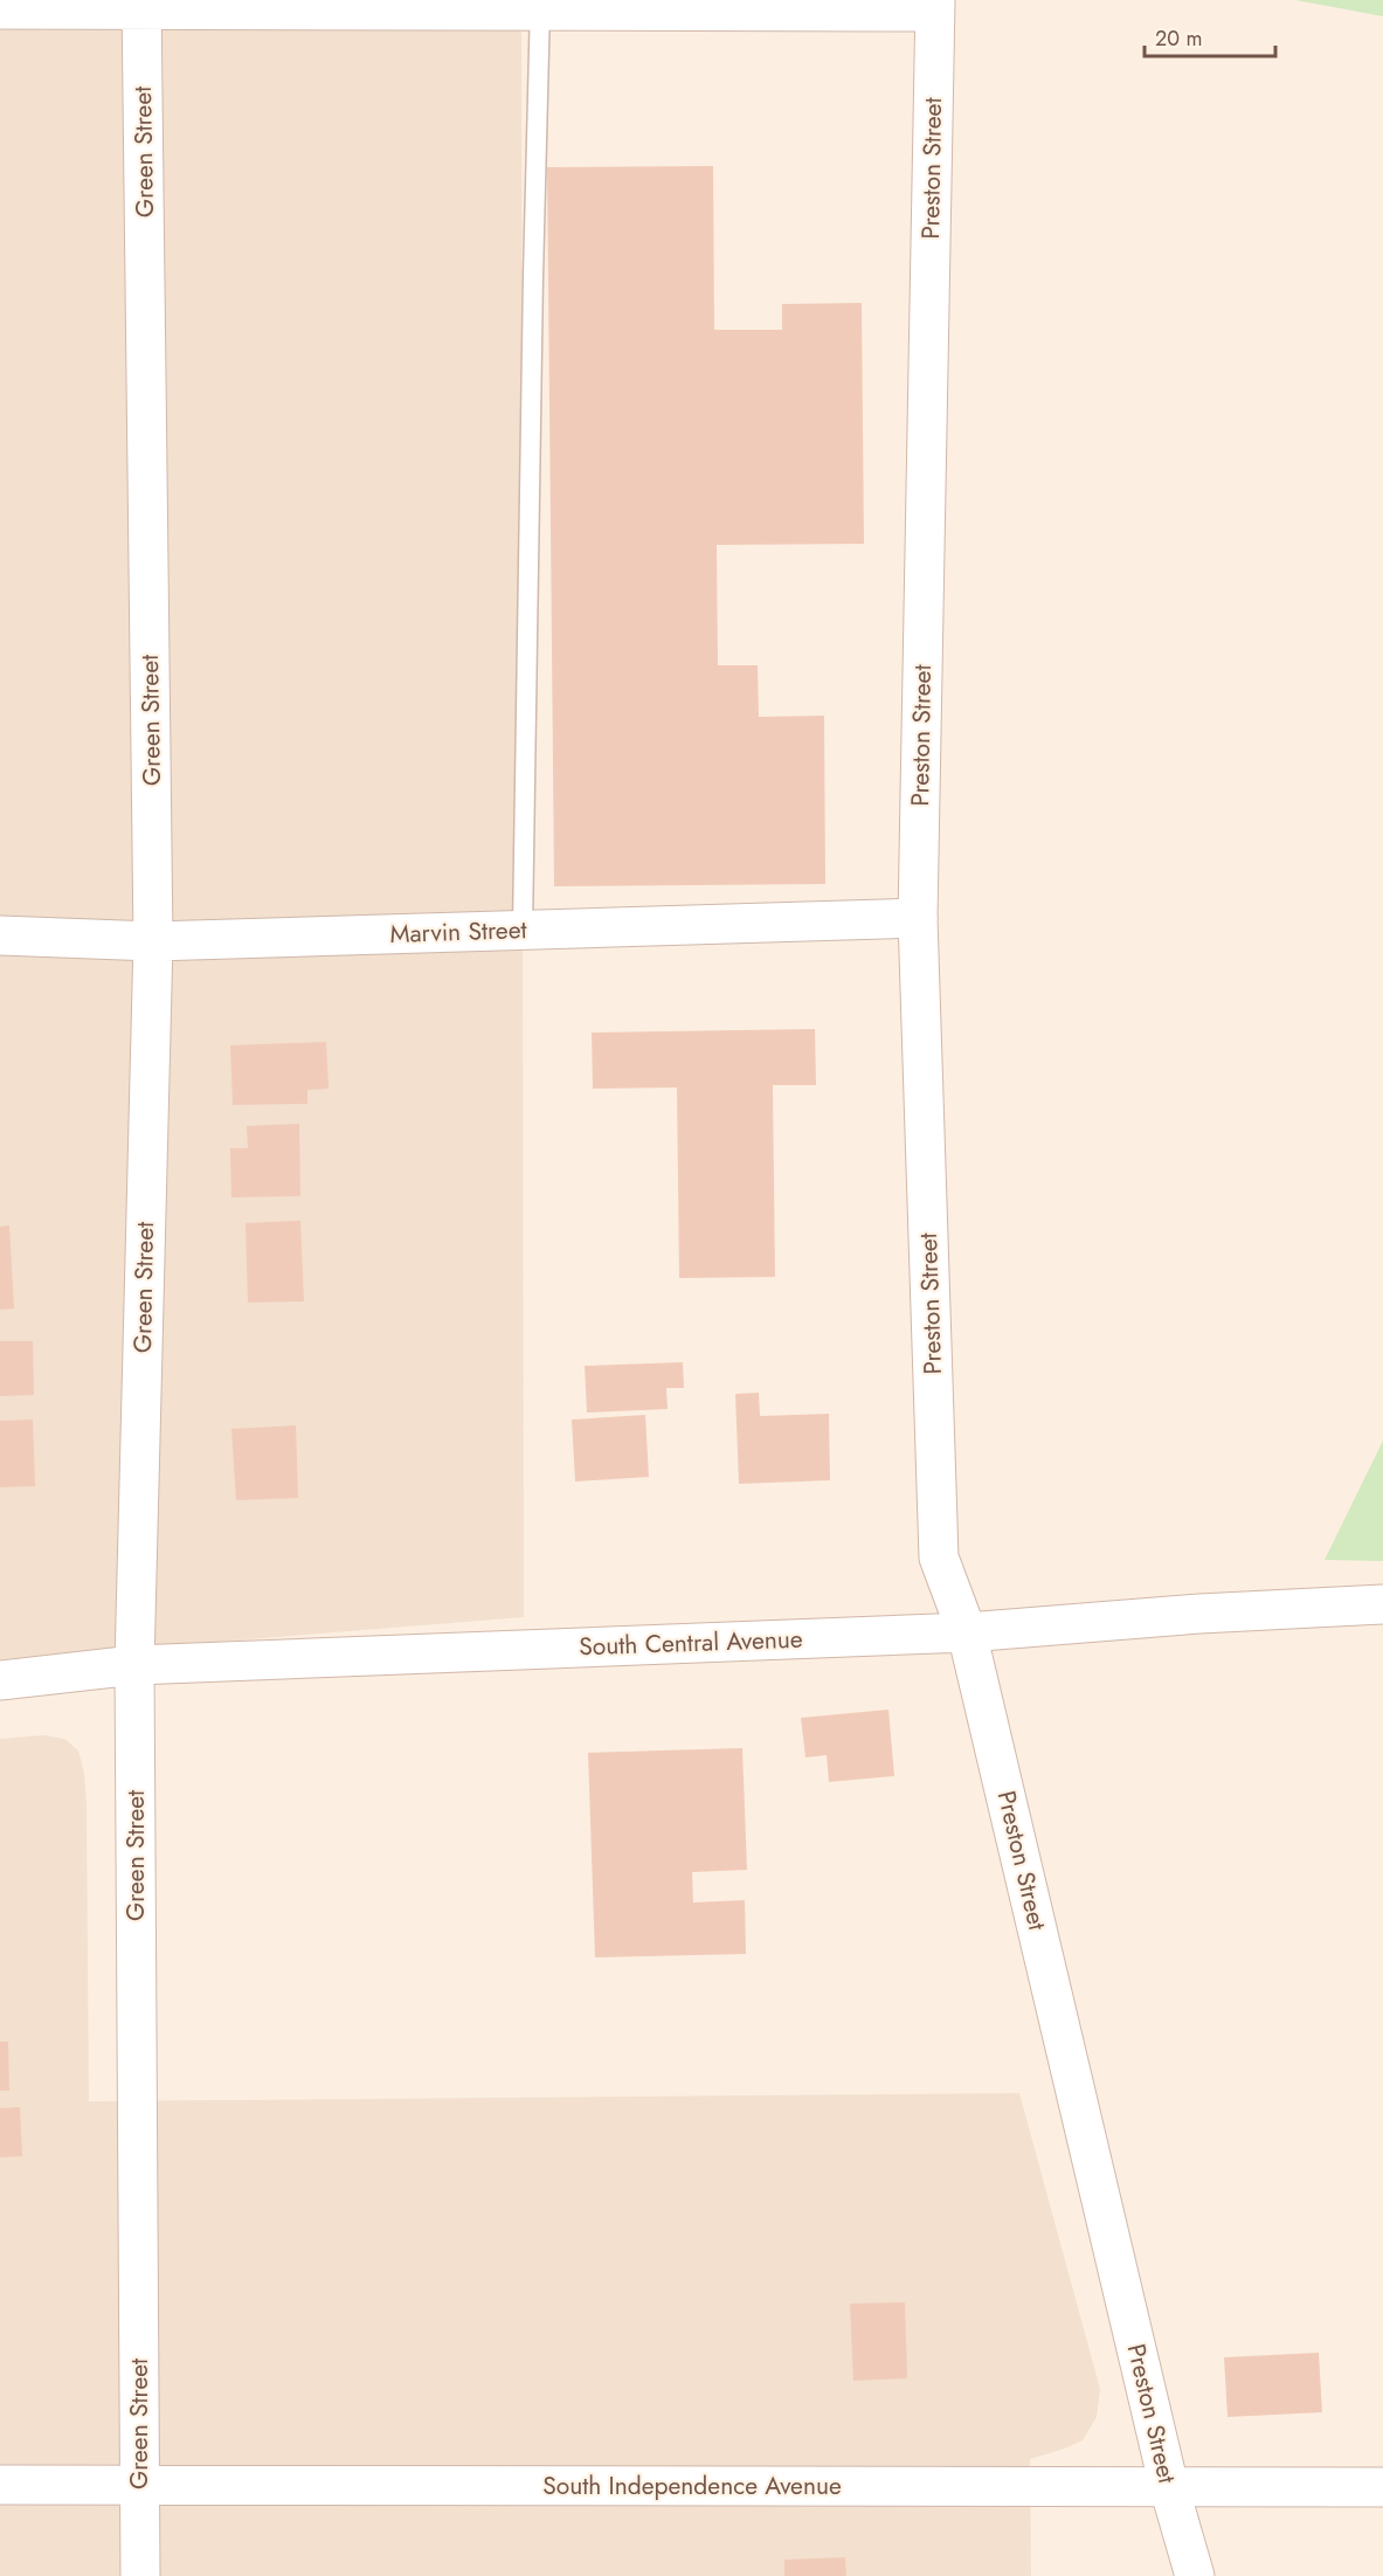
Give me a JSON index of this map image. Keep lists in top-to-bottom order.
{
  "streets": {
    "street": [
      "Green Street",
      "Preston Street",
      "Marvin Street",
      "South Central Avenue",
      "South Independence Avenue"
    ]
  },
  "crossings": [
    ["Green Street", "Marvin Street"],
    ["Green Street", "South Central Avenue"],
    ["Green Street", "South Independence Avenue"],
    ["Preston Street", "Marvin Street"],
    ["Preston Street", "South Central Avenue"],
    ["Preston Street", "South Independence Avenue"]
  ],
  "scale_bar": "20 m"
}
